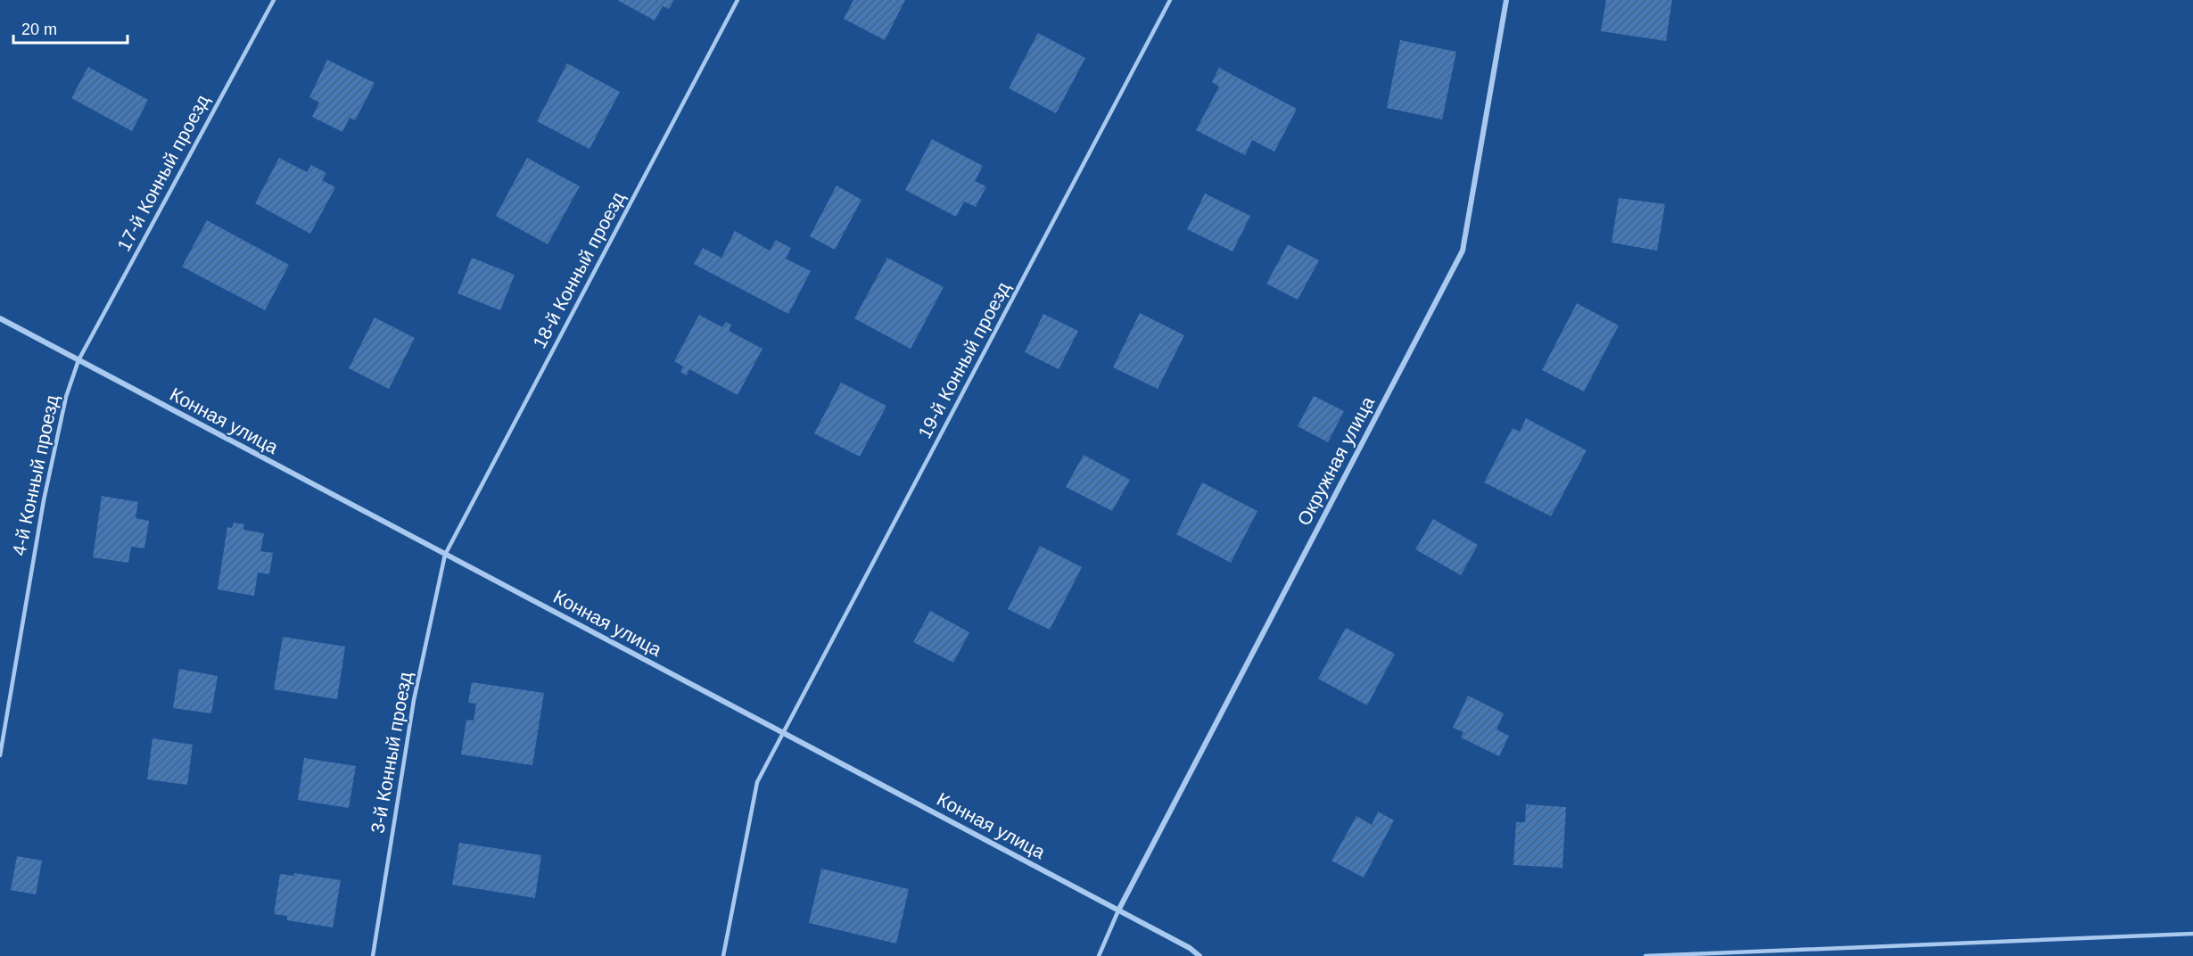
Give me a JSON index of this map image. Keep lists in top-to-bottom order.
{
  "streets": {
    "street": ["Конная улица", "Окружная улица"],
    "lane": [
      "17-й Конный проезд",
      "18-й Конный проезд",
      "19-й Конный проезд",
      "4-й Конный проезд",
      "3-й Конный проезд"
    ]
  },
  "crossings": [
    ["17-й Конный проезд", "Конная улица"],
    ["17-й Конный проезд", "4-й Конный проезд"],
    ["18-й Конный проезд", "Конная улица"],
    ["18-й Конный проезд", "3-й Конный проезд"],
    ["19-й Конный проезд", "Конная улица"],
    ["Конная улица", "Окружная улица"],
    ["Конная улица", "4-й Конный проезд"],
    ["Конная улица", "3-й Конный проезд"]
  ],
  "scale_bar": "20 m"
}
